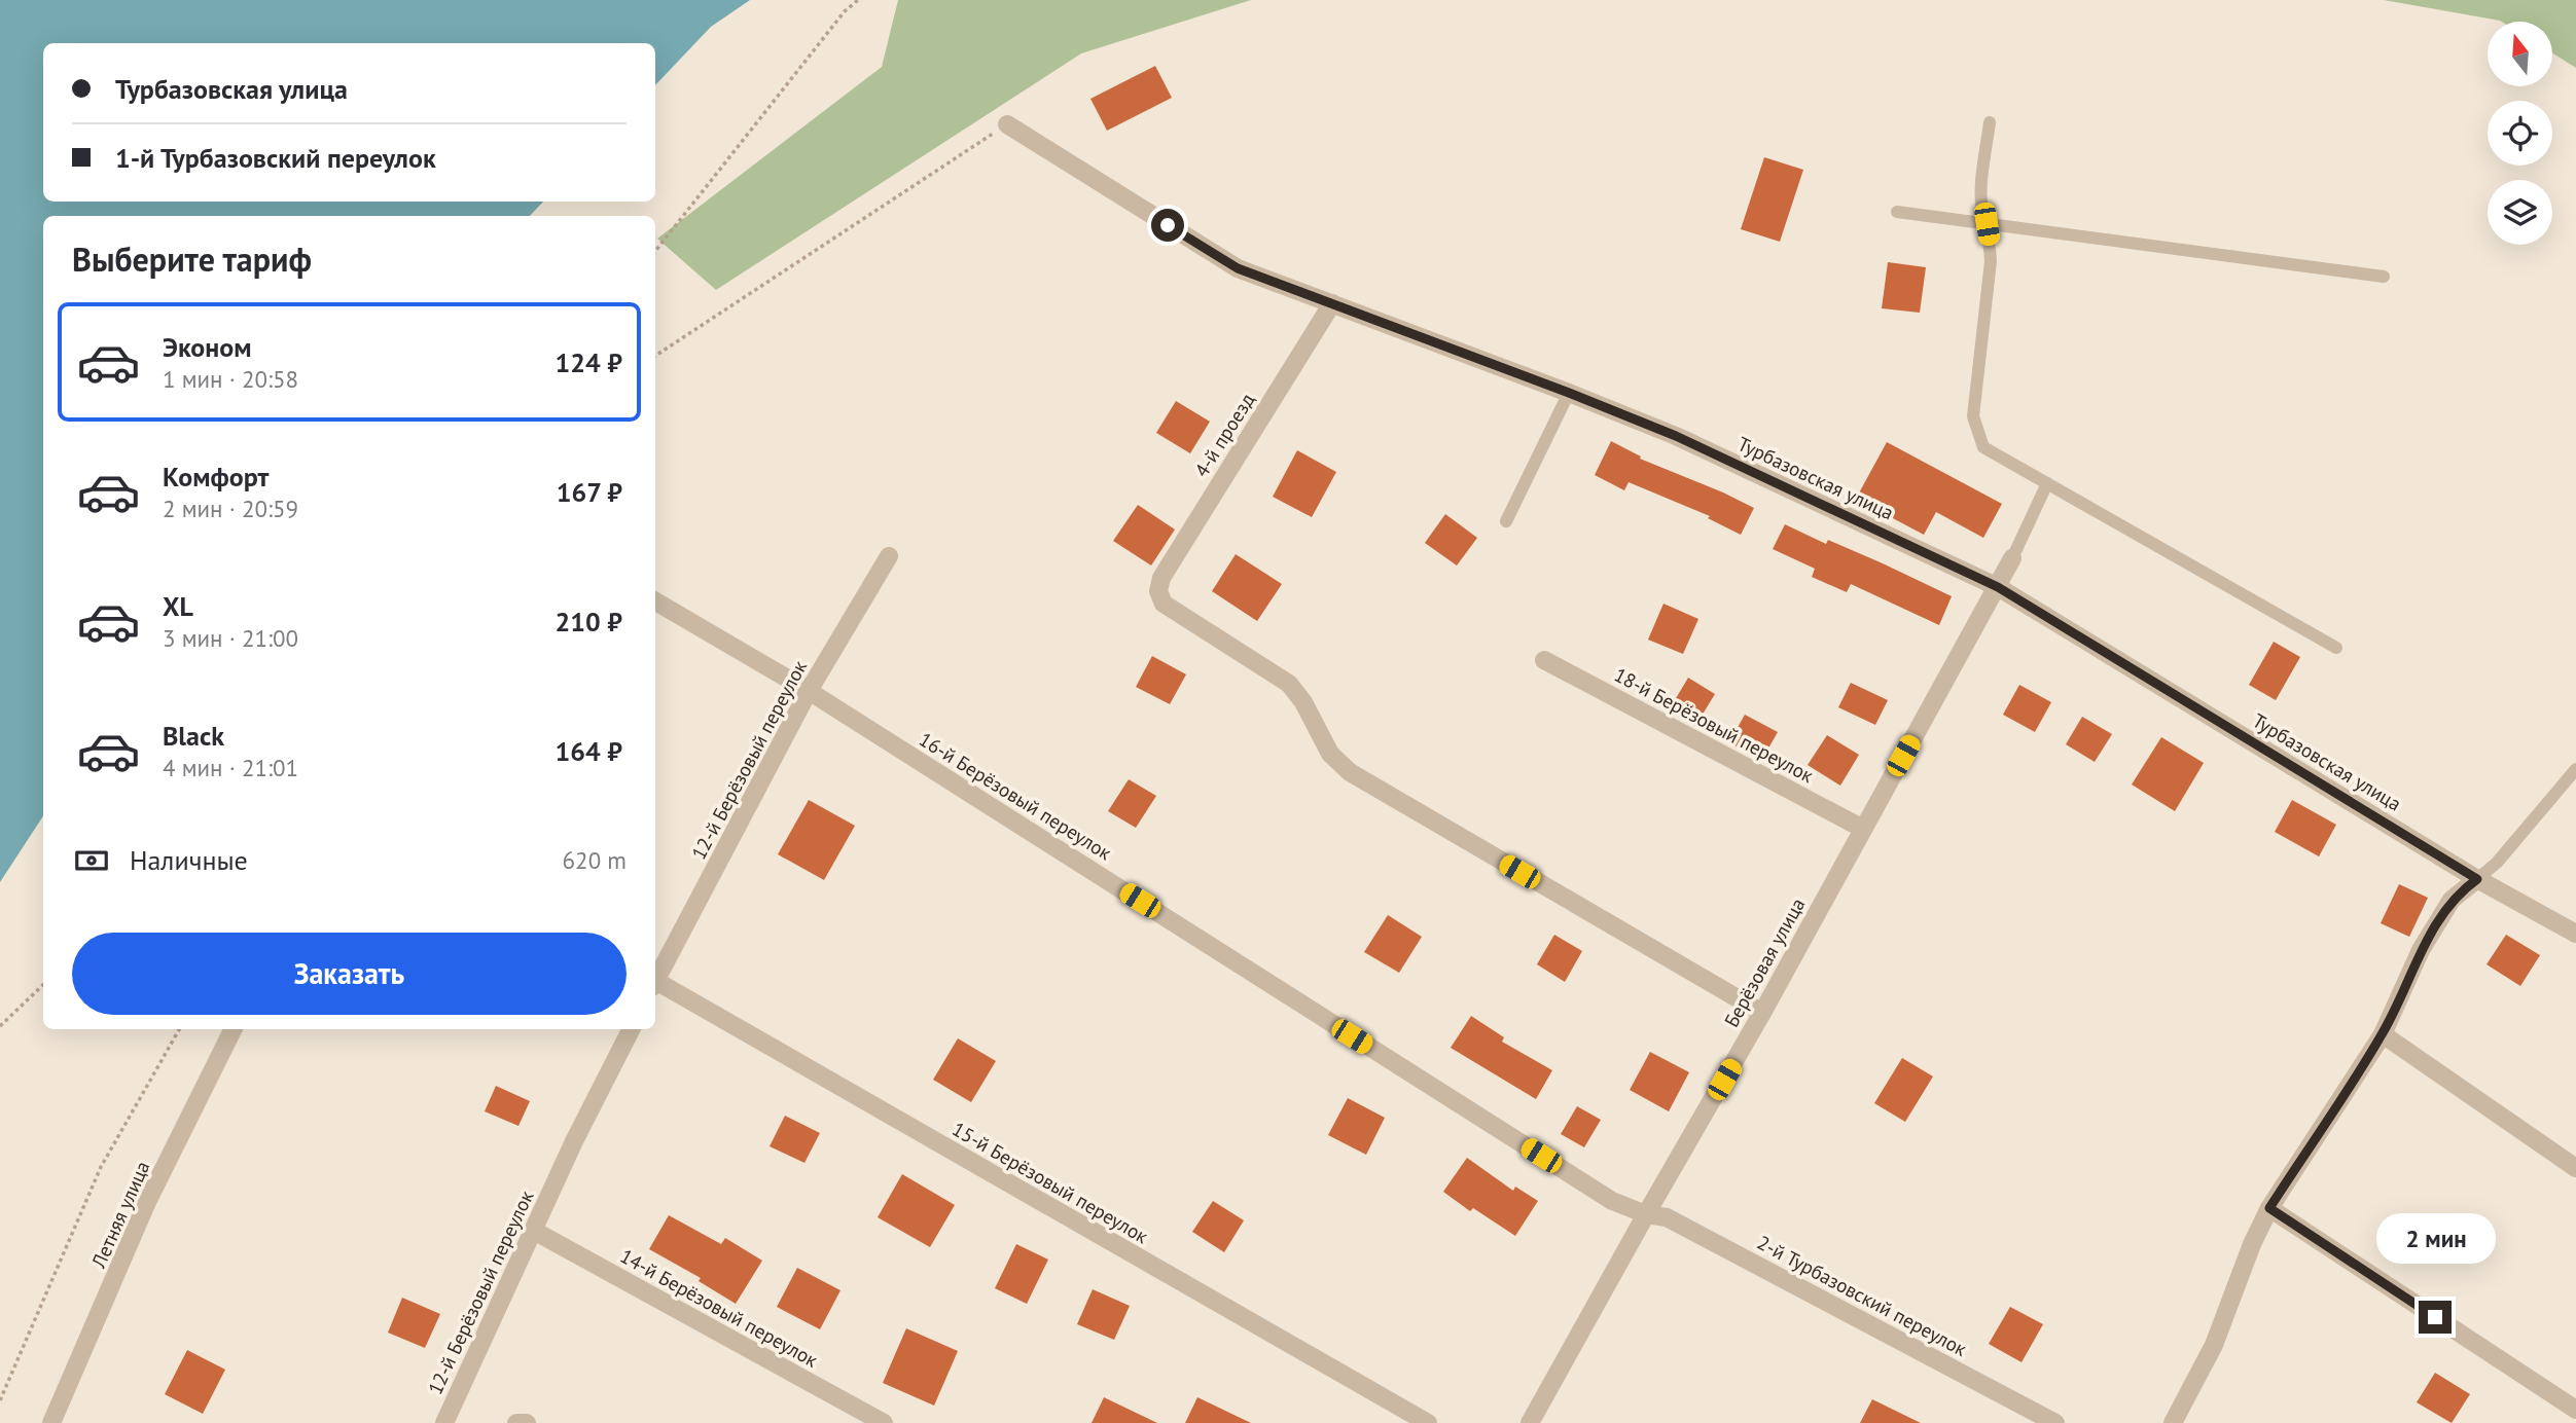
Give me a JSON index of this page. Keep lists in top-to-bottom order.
{
  "streets": {
    "street": [
      "4-й проезд",
      "Турбазовская улица",
      "18-й Берёзовый переулок",
      "12-й Берёзовый переулок",
      "16-й Берёзовый переулок",
      "Берёзовая улица",
      "15-й Берёзовый переулок",
      "Летняя улица",
      "2-й Турбазовский переулок",
      "14-й Берёзовый переулок"
    ]
  },
  "crossings": [
    ["4-й проезд", "Турбазовская улица"],
    ["4-й проезд", "Берёзовая улица"],
    ["Турбазовская улица", "Берёзовая улица"],
    ["18-й Берёзовый переулок", "Берёзовая улица"],
    ["12-й Берёзовый переулок", "16-й Берёзовый переулок"],
    ["12-й Берёзовый переулок", "14-й Берёзовый переулок"],
    ["16-й Берёзовый переулок", "Берёзовая улица"],
    ["16-й Берёзовый переулок", "2-й Турбазовский переулок"],
    ["Берёзовая улица", "2-й Турбазовский переулок"]
  ],
  "north": "top",
  "page": {
    "banner": ["Турбазовская улица", "1-й Турбазовский переулок"],
    "heading": "Выберите тариф",
    "list": [
      {
        "name": "Эконом",
        "note": "1 мин · 20:58",
        "value": "124 ₽"
      },
      {
        "name": "Комфорт",
        "note": "2 мин · 20:59",
        "value": "167 ₽"
      },
      {
        "name": "XL",
        "note": "3 мин · 21:00",
        "value": "210 ₽"
      },
      {
        "name": "Black",
        "note": "4 мин · 21:01",
        "value": "164 ₽"
      }
    ],
    "pay": ["Наличные", "620 m"],
    "buttons": "Заказать",
    "bubble": "2 мин"
  }
}
